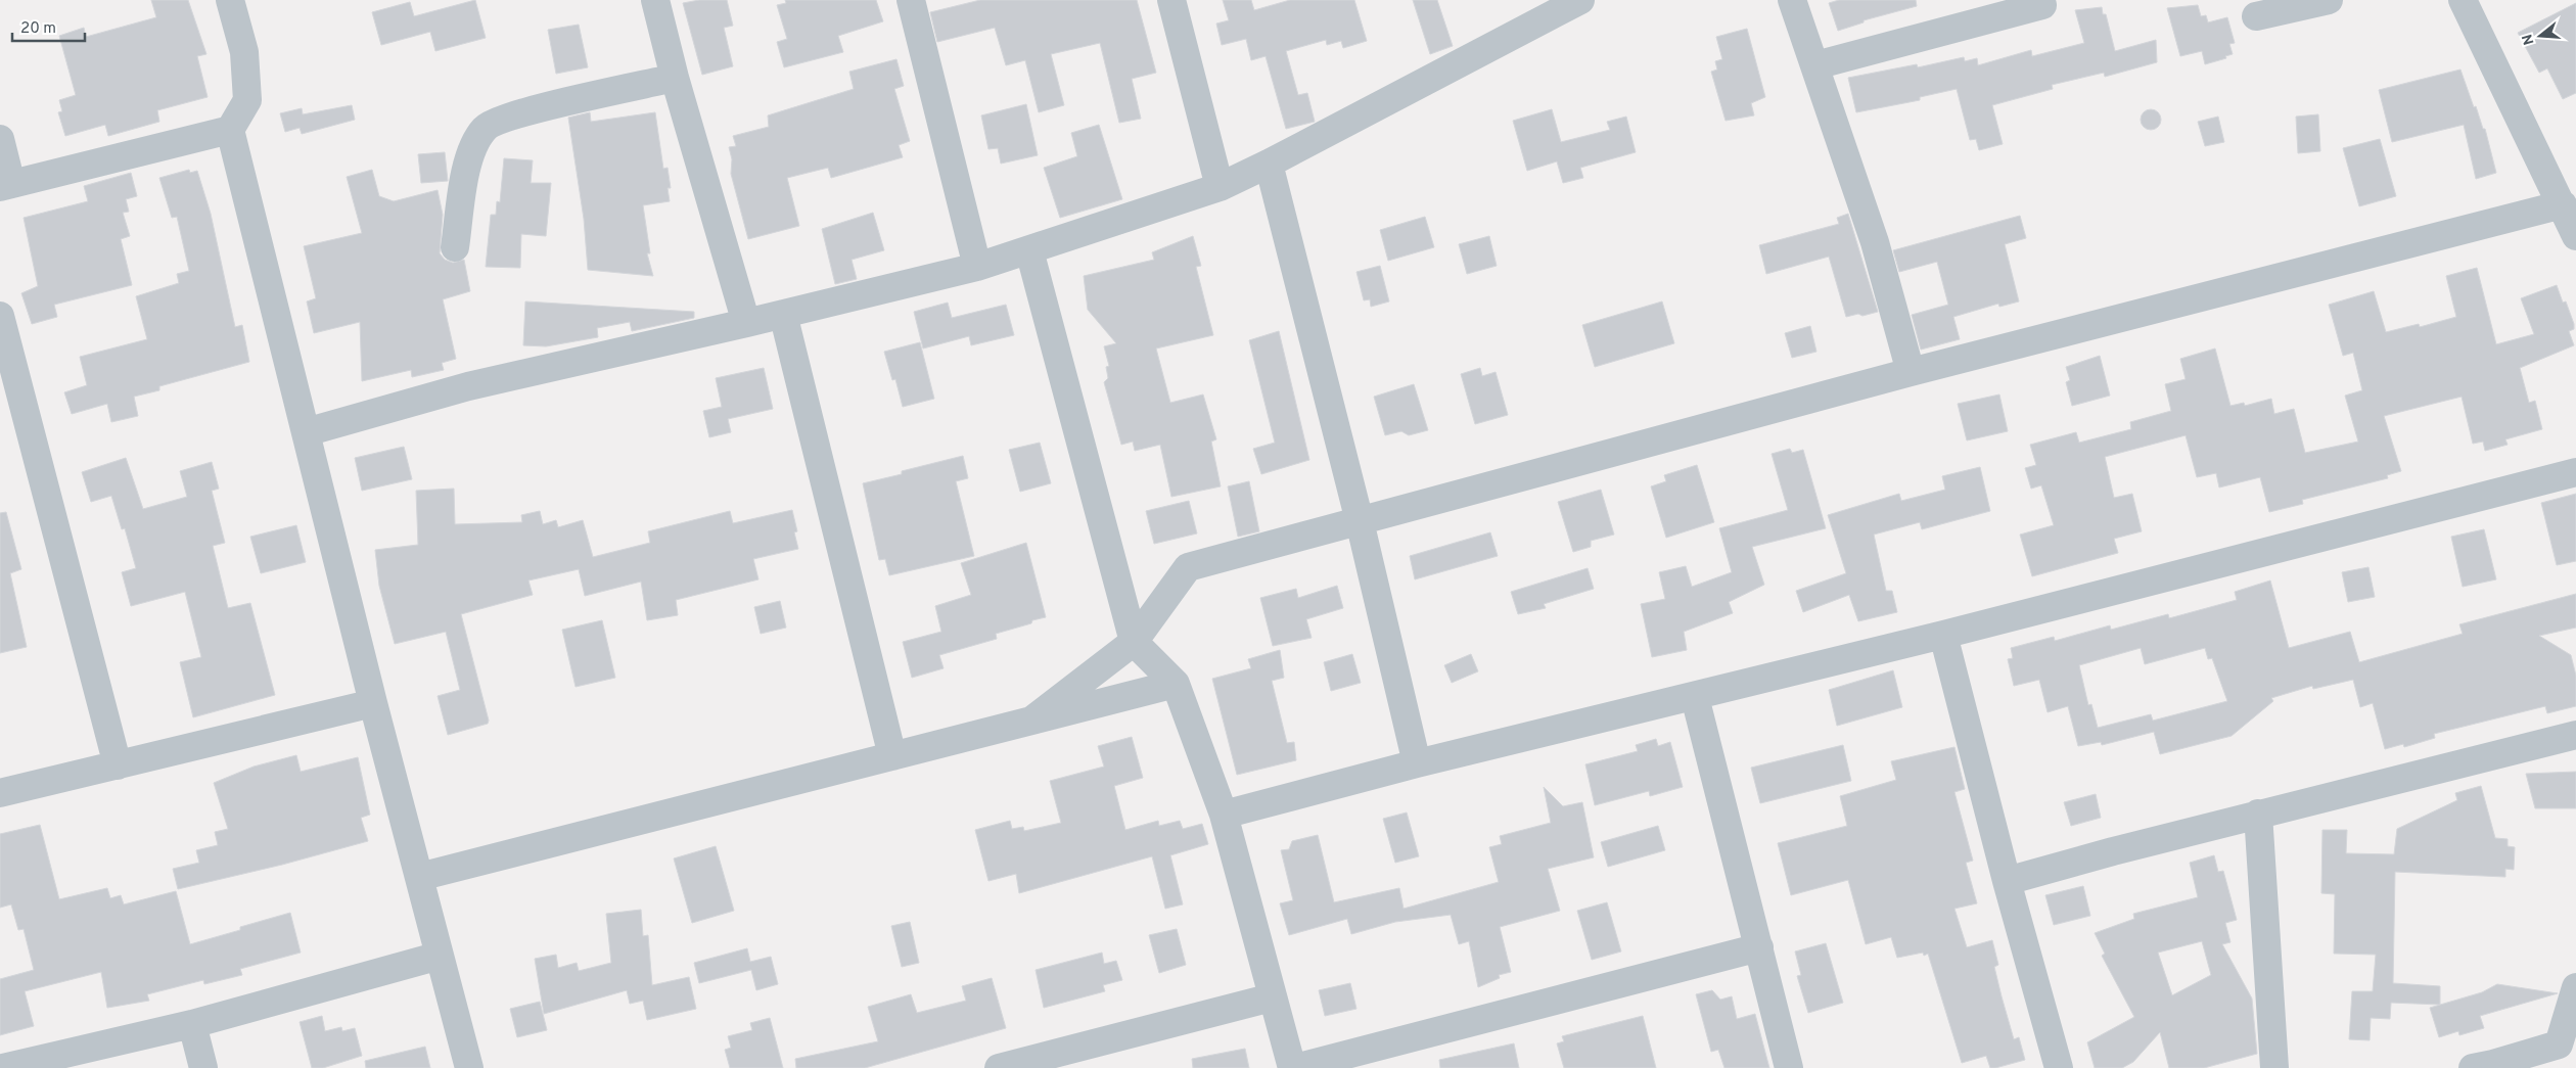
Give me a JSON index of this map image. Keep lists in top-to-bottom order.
{
  "scale_bar": "20 m",
  "north": "left"
}
